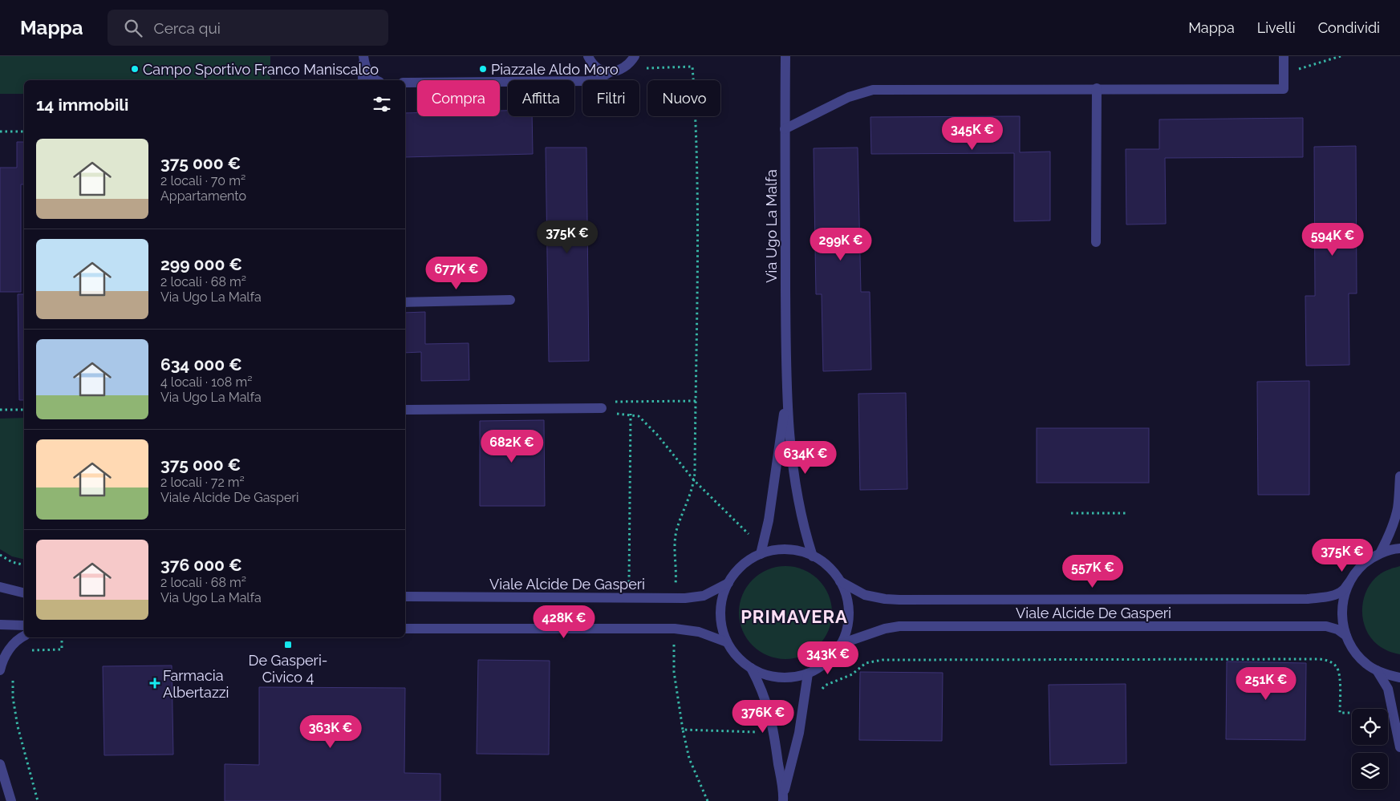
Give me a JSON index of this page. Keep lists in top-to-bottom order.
{
  "streets": {
    "street": ["Via Ugo La Malfa", "Viale Alcide De Gasperi"]
  },
  "crossings": [
    ["Via Ugo La Malfa", "Viale Alcide De Gasperi"]
  ],
  "districts": ["PRIMAVERA"],
  "places": {
    "other": ["Campo Sportivo Franco Maniscalco", "Piazzale Aldo Moro"],
    "transit": ["De Gasperi- Civico 4"],
    "health": ["Farmacia Albertazzi"]
  },
  "page": {
    "header": "Mappa",
    "search": "Cerca qui",
    "nav": ["Mappa", "Livelli", "Condividi"],
    "chip": [
      "Compra",
      "Affitta",
      "Filtri",
      "Nuovo"
    ],
    "heading": "14 immobili",
    "price": [
      "345K €",
      "375K €",
      "594K €",
      "299K €",
      "677K €",
      "682K €",
      "634K €",
      "375K €",
      "557K €",
      "428K €",
      "343K €",
      "251K €",
      "376K €",
      "363K €"
    ],
    "list": [
      {
        "name": "375 000 €",
        "note": "2 locali · 70 m² · Appartamento"
      },
      {
        "name": "299 000 €",
        "note": "2 locali · 68 m² · Via Ugo La Malfa"
      },
      {
        "name": "634 000 €",
        "note": "4 locali · 108 m² · Via Ugo La Malfa"
      },
      {
        "name": "375 000 €",
        "note": "2 locali · 72 m² · Viale Alcide De Gasperi"
      },
      {
        "name": "376 000 €",
        "note": "2 locali · 68 m² · Via Ugo La Malfa"
      }
    ]
  }
}
